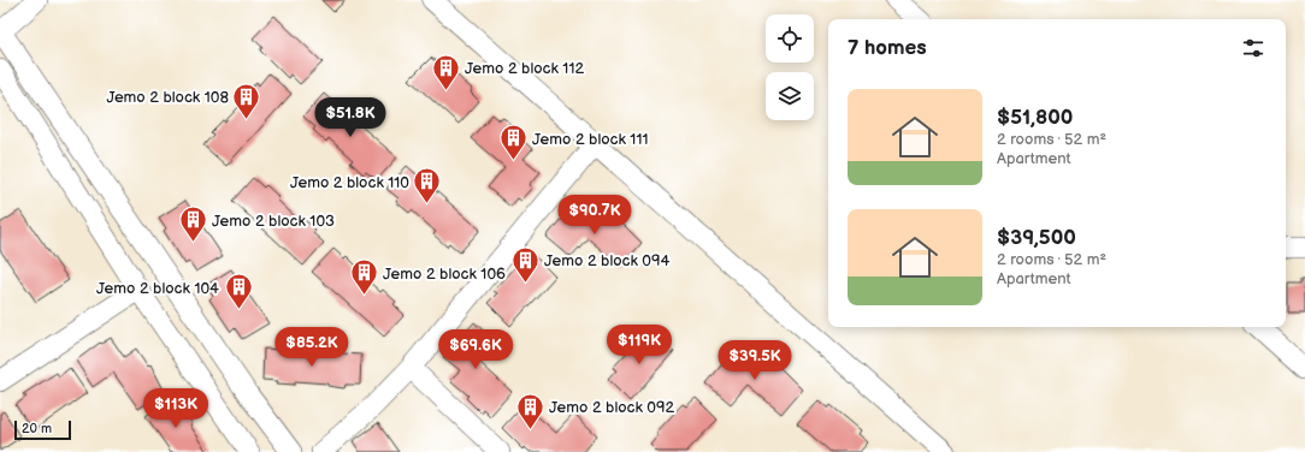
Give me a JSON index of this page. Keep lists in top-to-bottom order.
{
  "places": {
    "building": [
      "Jemo 2 block 112",
      "Jemo 2 block 108",
      "Jemo 2 block 111",
      "Jemo 2 block 110",
      "Jemo 2 block 103",
      "Jemo 2 block 094",
      "Jemo 2 block 106",
      "Jemo 2 block 104",
      "Jemo 2 block 092"
    ]
  },
  "scale_bar": "20 m",
  "page": {
    "heading": "7 homes",
    "list": [
      {
        "name": "$51,800",
        "note": "2 rooms · 52 m² · Apartment"
      },
      {
        "name": "$39,500",
        "note": "2 rooms · 52 m² · Apartment"
      }
    ],
    "price": [
      "$51.8K",
      "$90.7K",
      "$119K",
      "$85.2K",
      "$69.6K",
      "$39.5K",
      "$113K"
    ],
    "scale": "20 m"
  }
}
